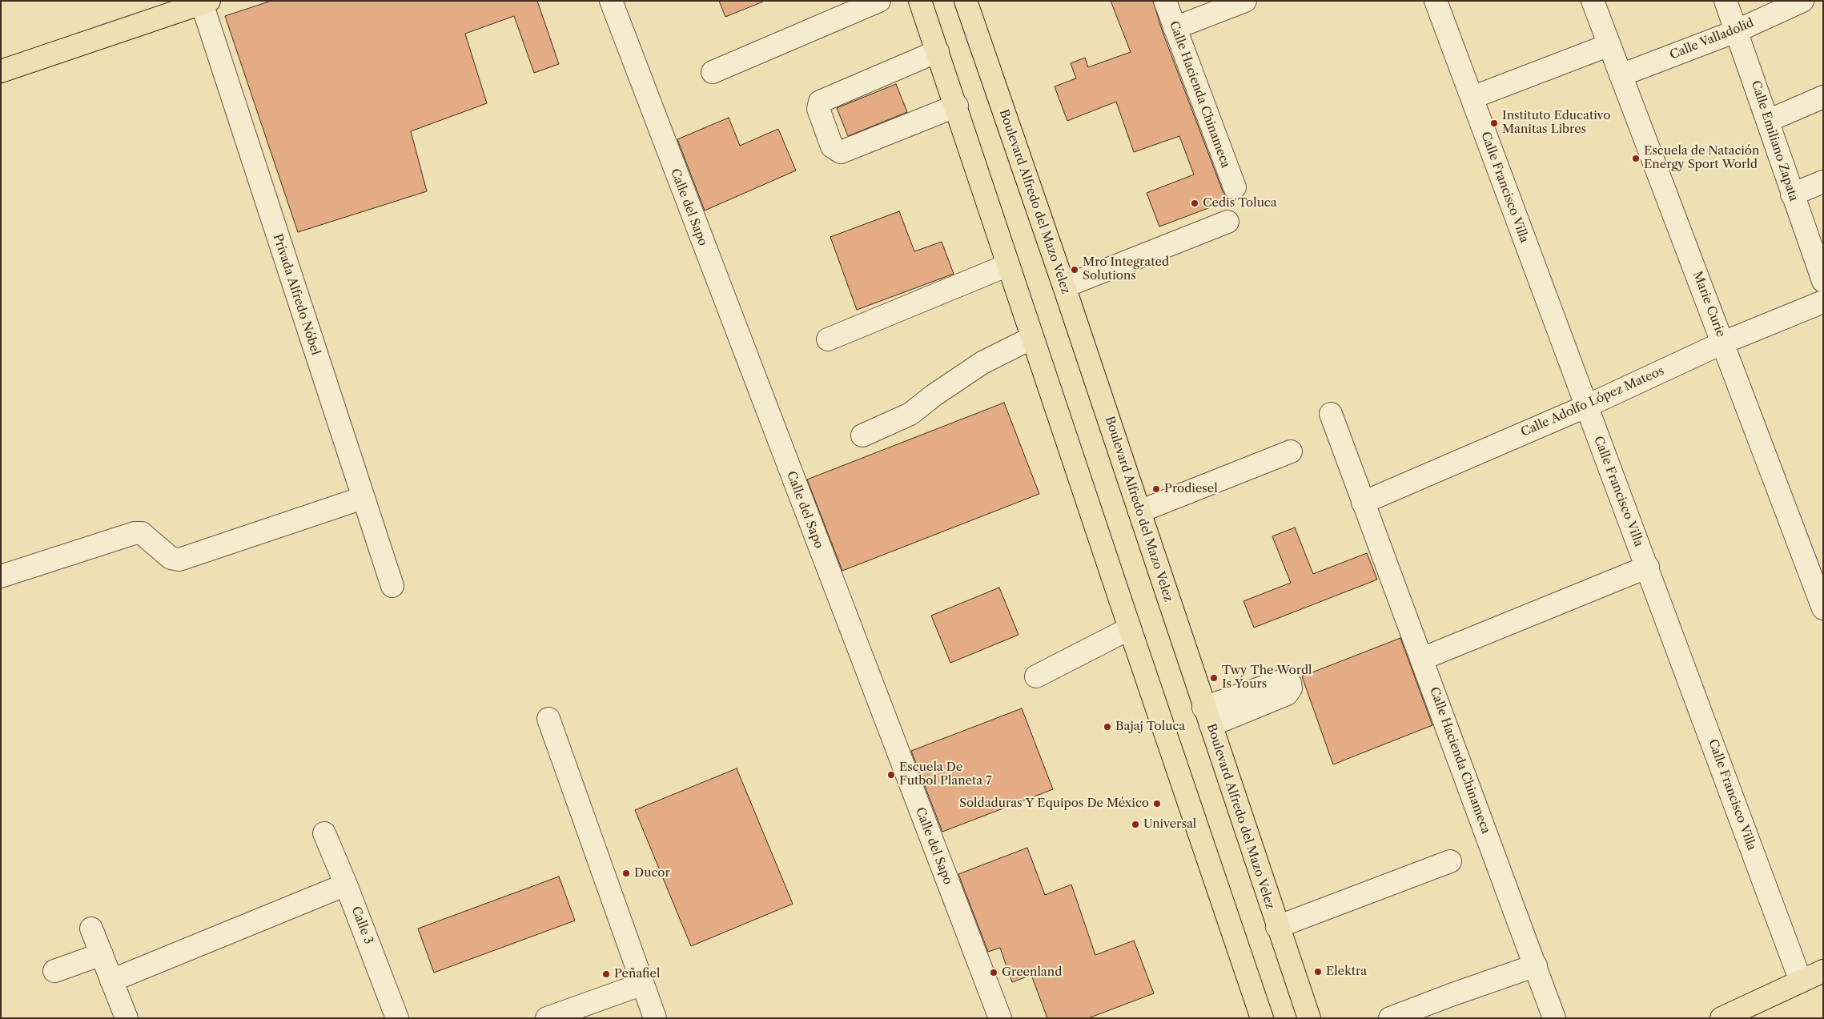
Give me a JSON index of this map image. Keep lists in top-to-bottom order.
{
  "streets": {
    "main road": ["Boulevard Alfredo del Mazo Velez"],
    "street": [
      "Calle Valladolid",
      "Calle Hacienda Chinameca",
      "Calle Emiliano Zapata",
      "Calle Francisco Villa",
      "Calle del Sapo",
      "Privada Alfredo Nóbel",
      "Marie Curie",
      "Calle Adolfo López Mateos",
      "Calle 3"
    ]
  },
  "crossings": [
    ["Calle Valladolid", "Calle Emiliano Zapata"],
    ["Calle Valladolid", "Marie Curie"],
    ["Calle Hacienda Chinameca", "Calle Adolfo López Mateos"],
    ["Calle Francisco Villa", "Calle Adolfo López Mateos"],
    ["Marie Curie", "Calle Adolfo López Mateos"]
  ],
  "places": [
    "Instituto Educativo Manitas Libres",
    "Escuela de Natación Energy Sport World",
    "Cedis Toluca",
    "Mro Integrated Solutions",
    "Prodiesel",
    "Twy The Wordl Is Yours",
    "Bajaj Toluca",
    "Escuela De Futbol Planeta 7",
    "Soldaduras Y Equipos De México",
    "Universal",
    "Ducor",
    "Elektra",
    "Greenland",
    "Peñafiel"
  ]
}
